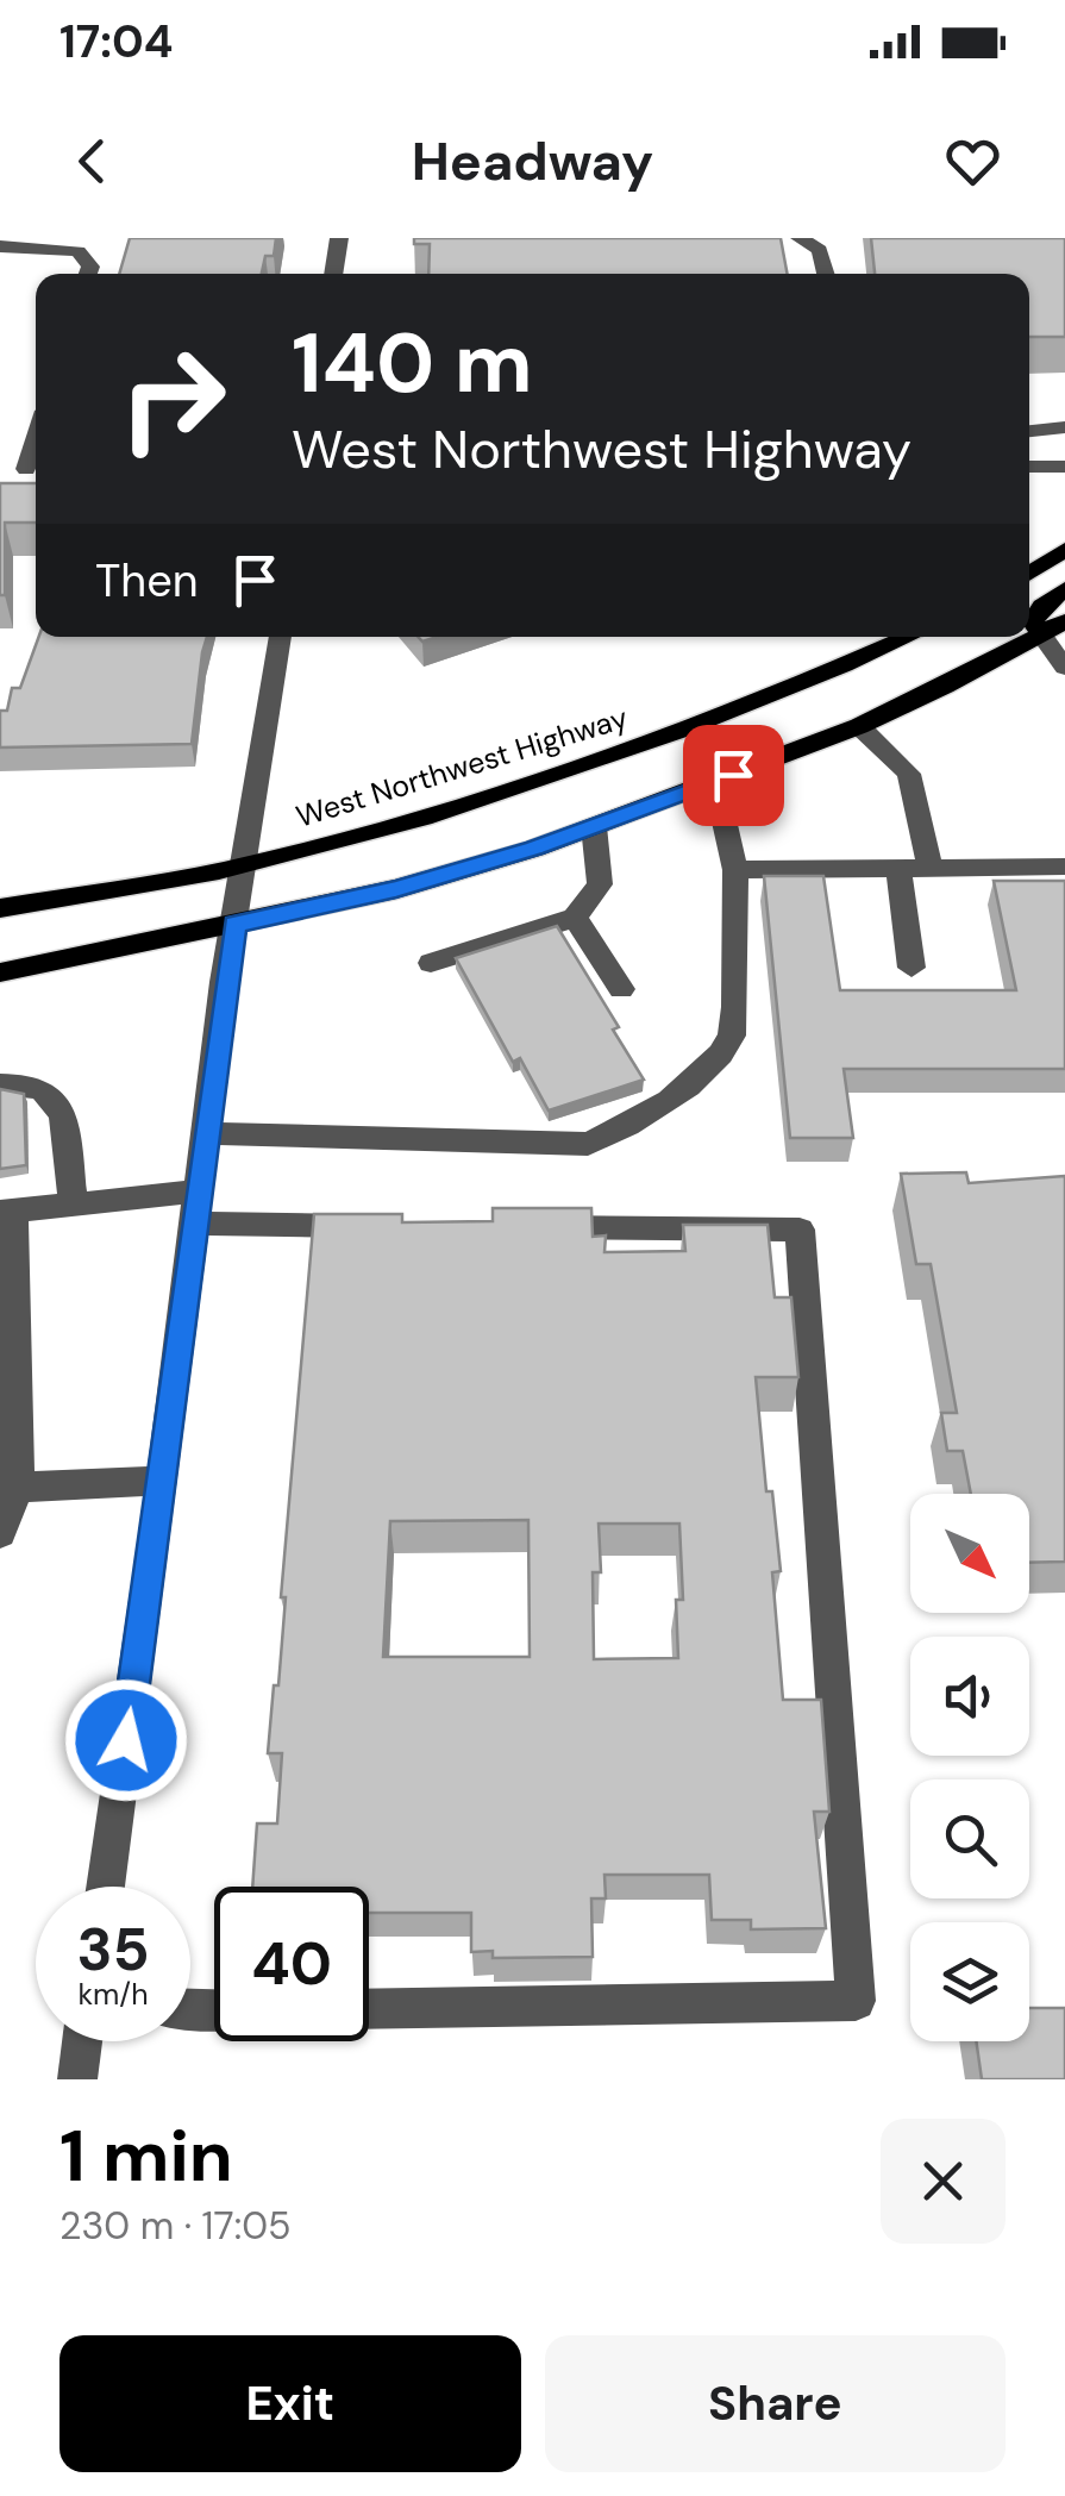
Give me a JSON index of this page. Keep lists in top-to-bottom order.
{
  "streets": {
    "main road": ["West Northwest Highway"]
  },
  "north": "bottom right",
  "page": {
    "status": "17:04",
    "header": "Headway",
    "turn": ["140 m", "West Northwest Highway"],
    "then": "Then",
    "speed": "35 km/h",
    "limit": "40",
    "heading": ["1 min", "230 m · 17:05"],
    "buttons": ["Exit", "Share"]
  }
}
